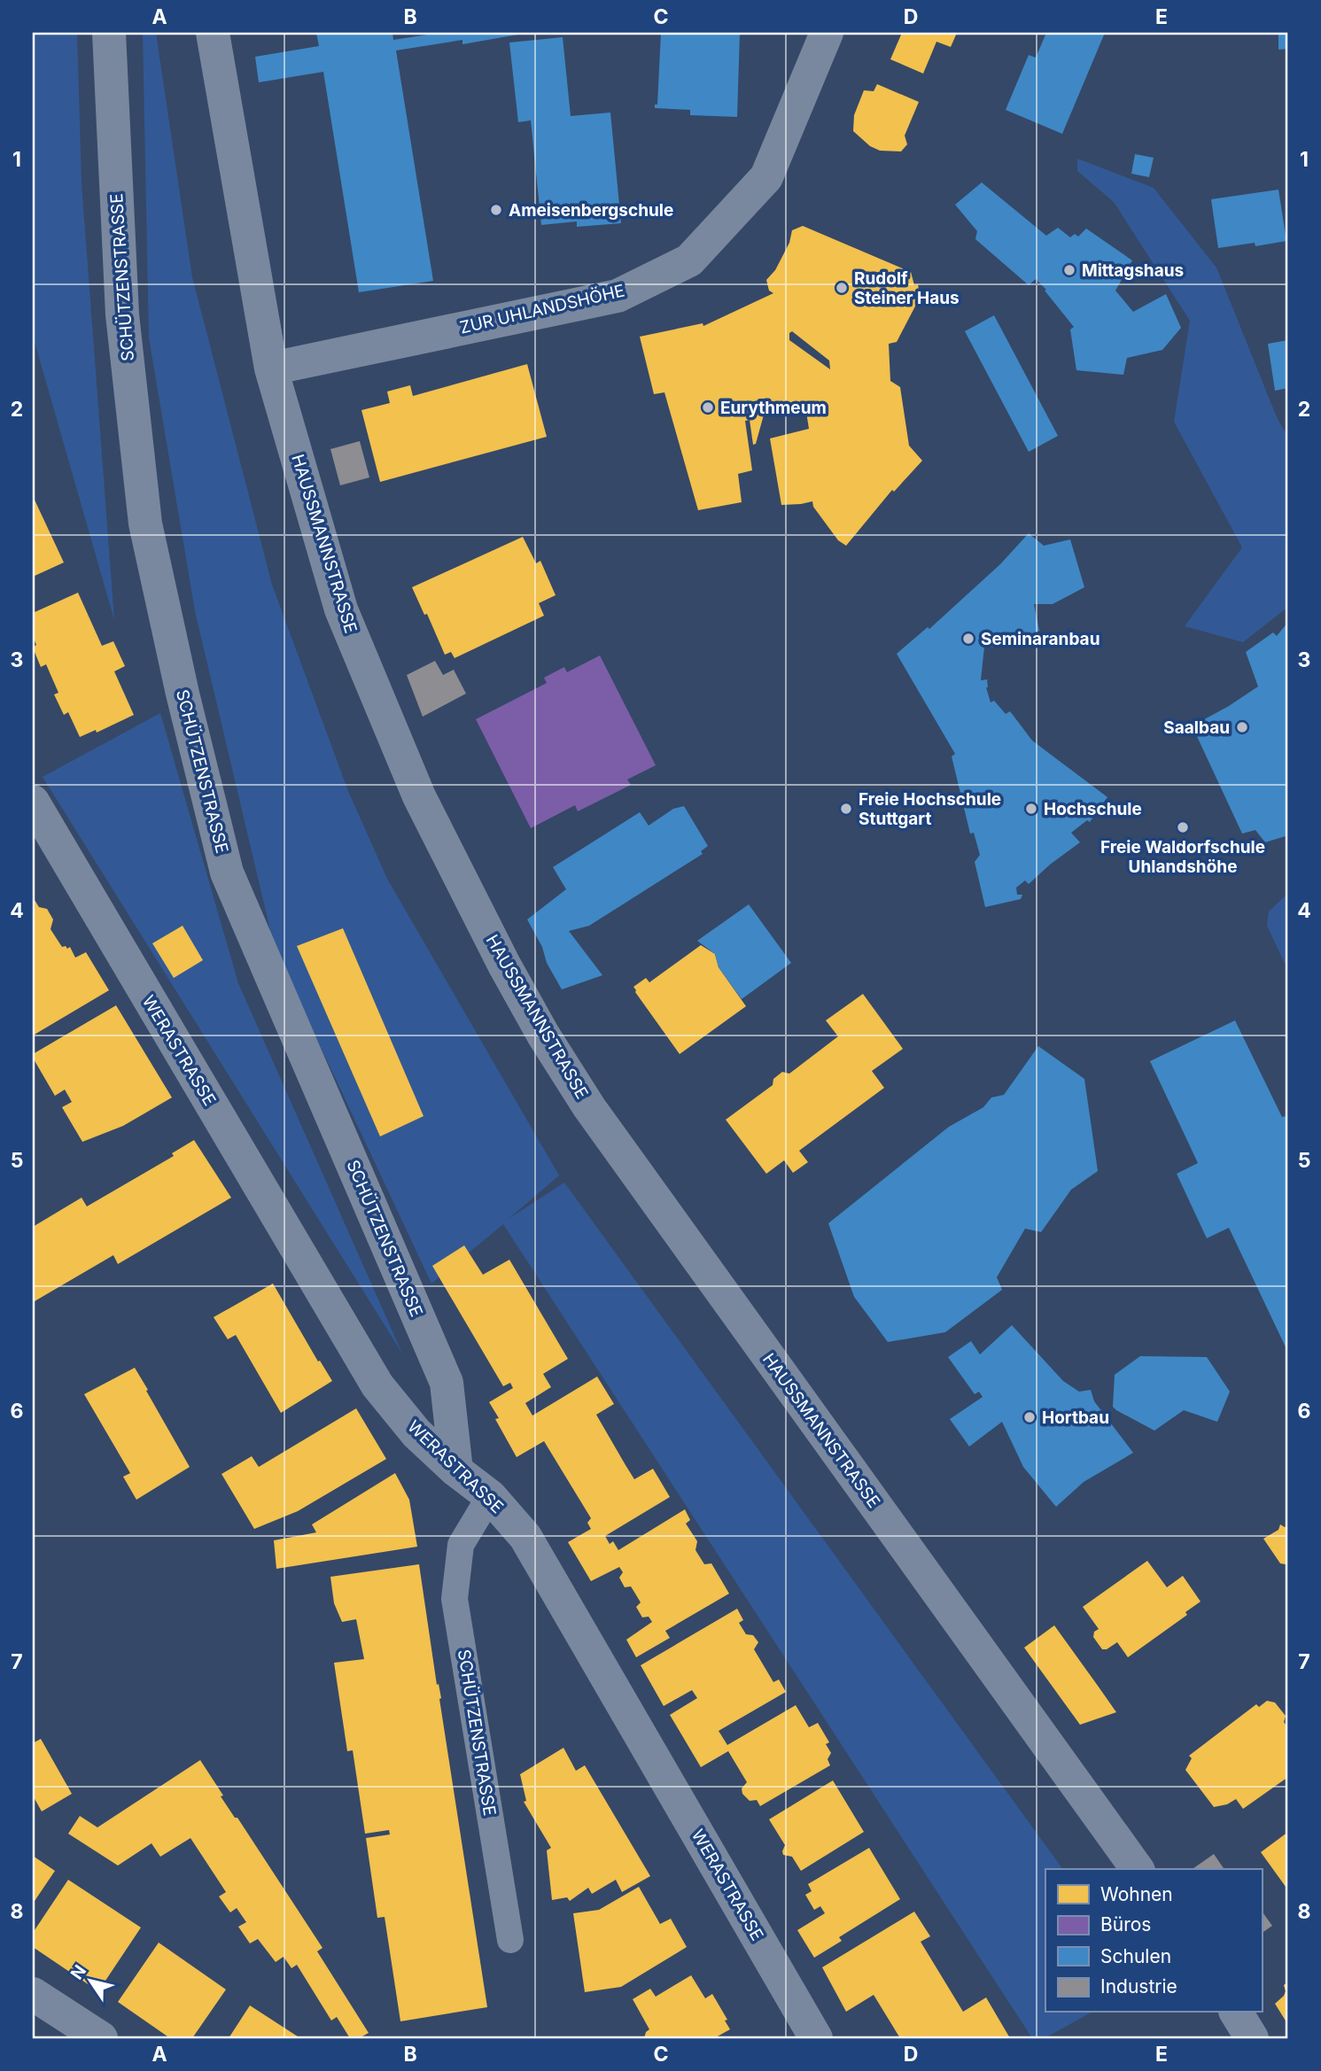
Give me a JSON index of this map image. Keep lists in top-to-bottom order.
{
  "streets": {
    "street": [
      "SCHÜTZENSTRASSE",
      "ZUR UHLANDSHÖHE",
      "HAUSSMANNSTRASSE",
      "WERASTRASSE"
    ]
  },
  "crossings": [
    ["SCHÜTZENSTRASSE", "WERASTRASSE"],
    ["ZUR UHLANDSHÖHE", "HAUSSMANNSTRASSE"]
  ],
  "places": [
    "Ameisenbergschule",
    "Mittagshaus",
    "Rudolf Steiner Haus",
    "Eurythmeum",
    "Seminaranbau",
    "Saalbau",
    "Freie Hochschule Stuttgart",
    "Hochschule",
    "Freie Waldorfschule Uhlandshöhe",
    "Hortbau"
  ],
  "legend": [
    "Wohnen",
    "Büros",
    "Schulen",
    "Industrie"
  ],
  "north": "top left",
  "grid": {
    "columns": [
      "A",
      "B",
      "C",
      "D",
      "E"
    ],
    "rows": [
      "1",
      "2",
      "3",
      "4",
      "5",
      "6",
      "7",
      "8"
    ]
  }
}
